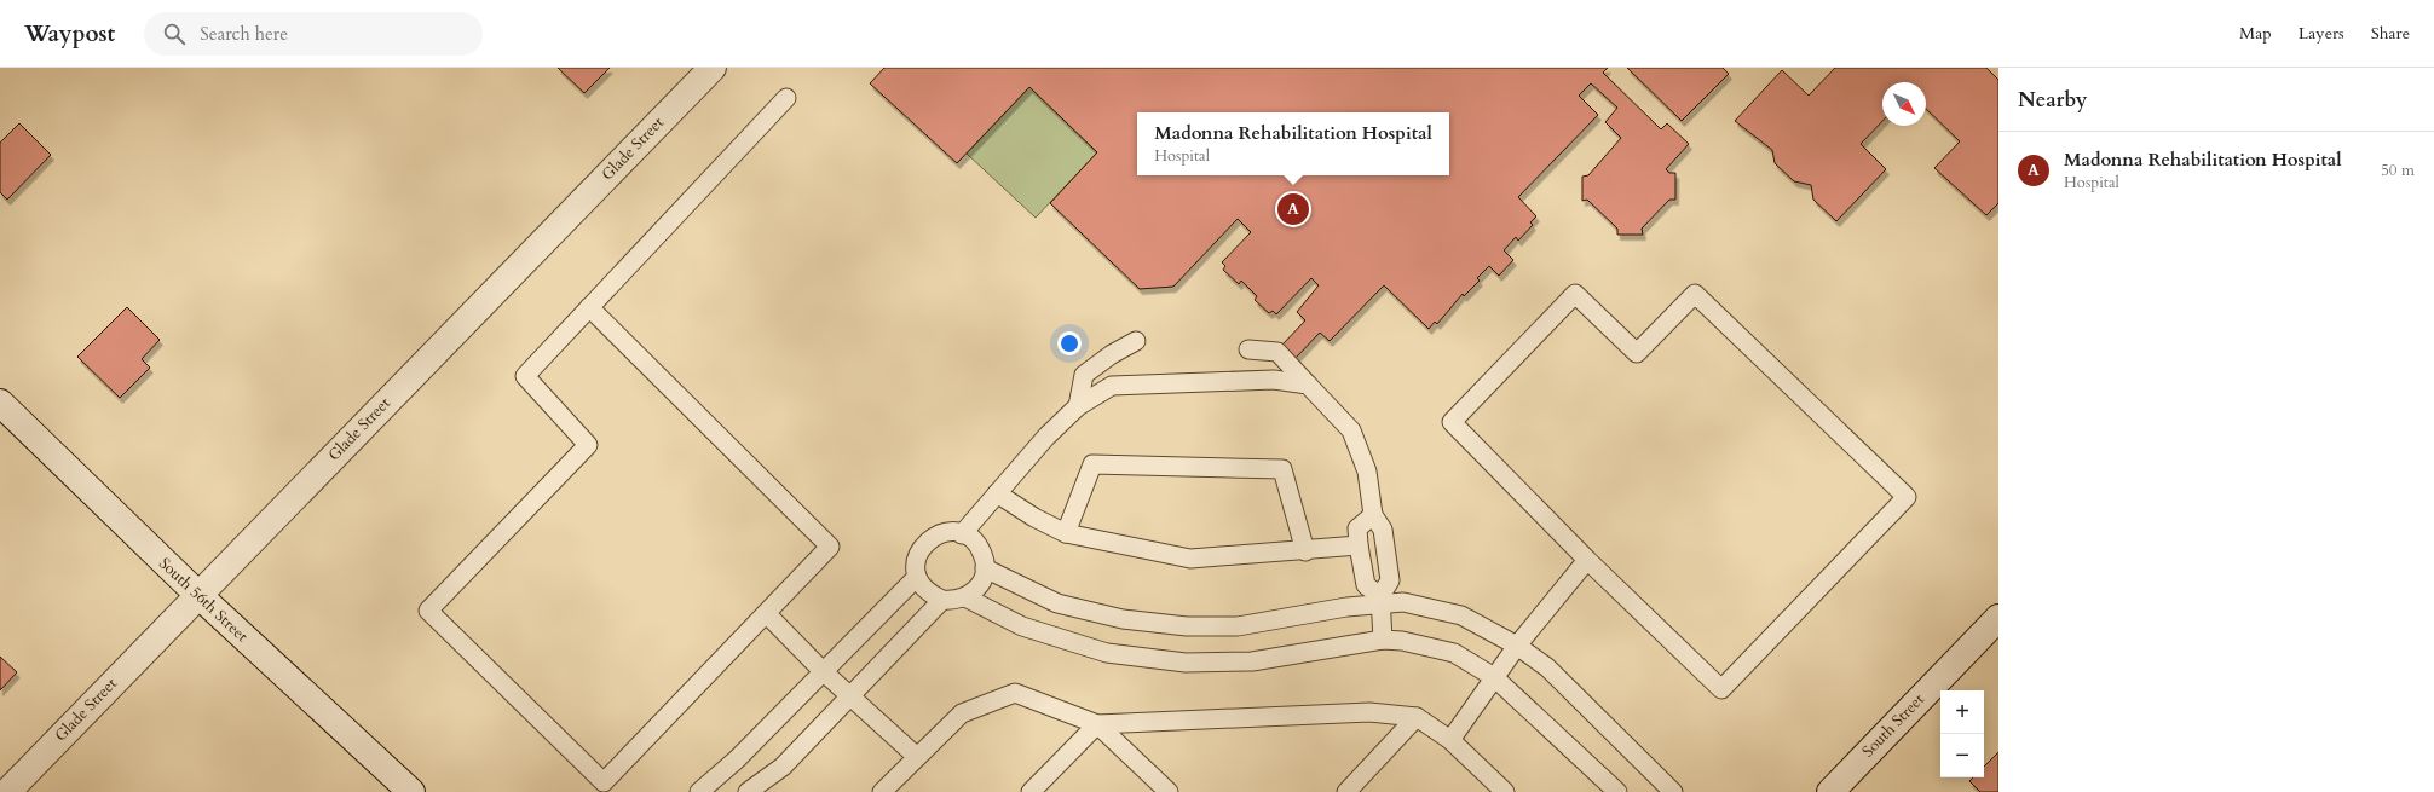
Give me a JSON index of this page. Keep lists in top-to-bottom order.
{
  "streets": {
    "street": ["Glade Street", "South 56th Street", "South Street"]
  },
  "crossings": [
    ["Glade Street", "South 56th Street"]
  ],
  "north": "bottom right",
  "page": {
    "header": "Waypost",
    "search": "Search here",
    "nav": ["Map", "Layers", "Share"],
    "heading": "Nearby",
    "popup": ["Madonna Rehabilitation Hospital", "Hospital"],
    "list": [
      {
        "mark": "A",
        "name": "Madonna Rehabilitation Hospital",
        "note": "Hospital",
        "value": "50 m"
      }
    ],
    "pins": "A",
    "map_buttons": ["+", "−"]
  }
}
